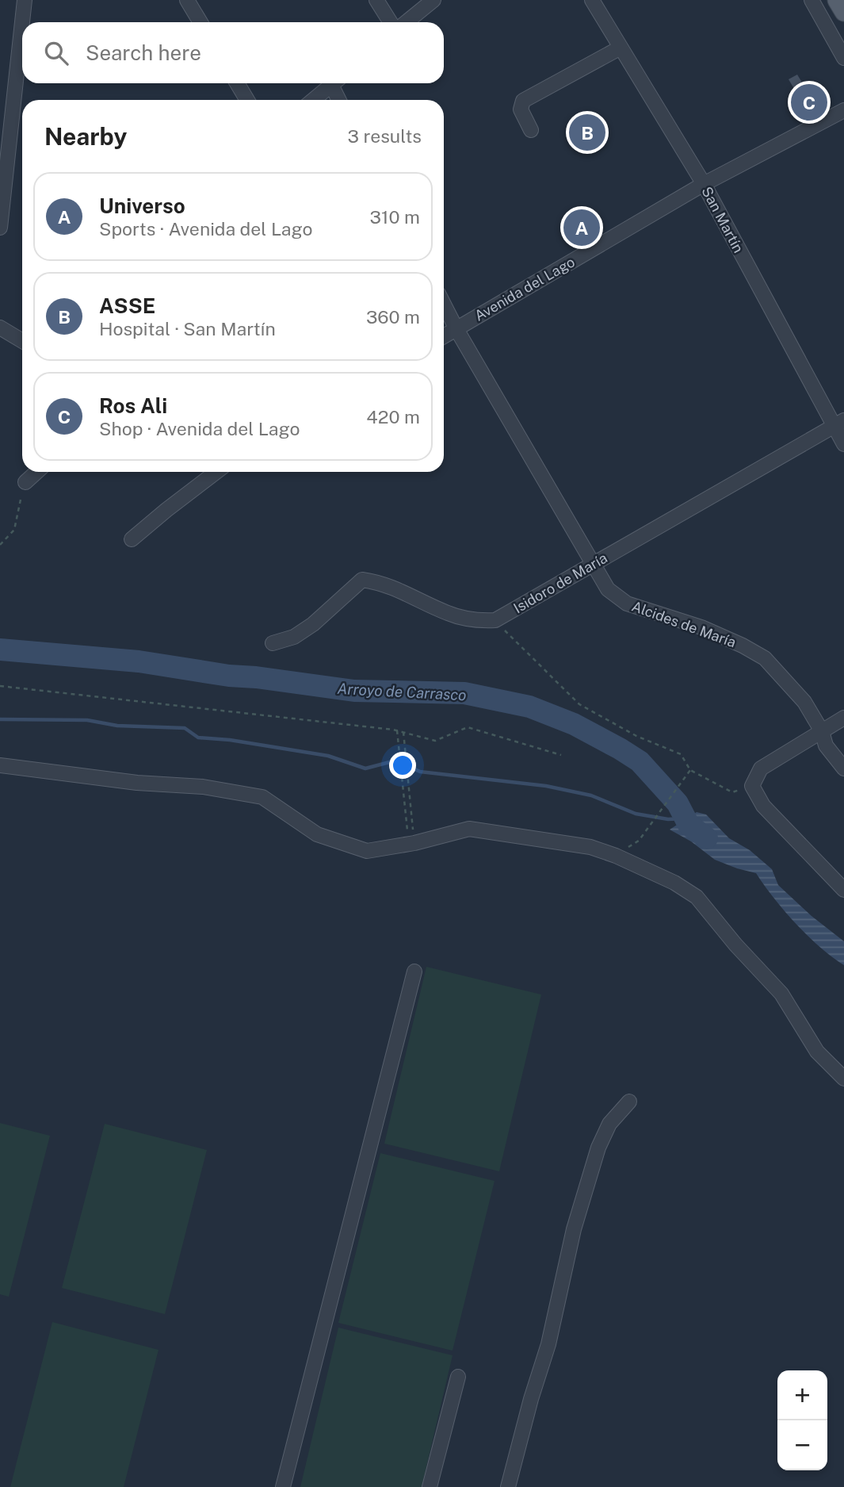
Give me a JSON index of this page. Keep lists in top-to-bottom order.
{
  "streets": {
    "street": [
      "San Martín",
      "Avenida del Lago",
      "Isidoro de María",
      "Alcides de María"
    ]
  },
  "crossings": [
    ["San Martín", "Avenida del Lago"],
    ["San Martín", "Isidoro de María"],
    ["Avenida del Lago", "Alcides de María"],
    ["Isidoro de María", "Alcides de María"]
  ],
  "water": ["Arroyo de Carrasco"],
  "page": {
    "search": "Search here",
    "pins": ["C", "B", "A"],
    "heading": ["Nearby", "3 results"],
    "list": [
      {
        "mark": "A",
        "name": "Universo",
        "note": "Sports · Avenida del Lago",
        "value": "310 m"
      },
      {
        "mark": "B",
        "name": "ASSE",
        "note": "Hospital · San Martín",
        "value": "360 m"
      },
      {
        "mark": "C",
        "name": "Ros Ali",
        "note": "Shop · Avenida del Lago",
        "value": "420 m"
      }
    ],
    "map_buttons": ["+", "−"]
  }
}
